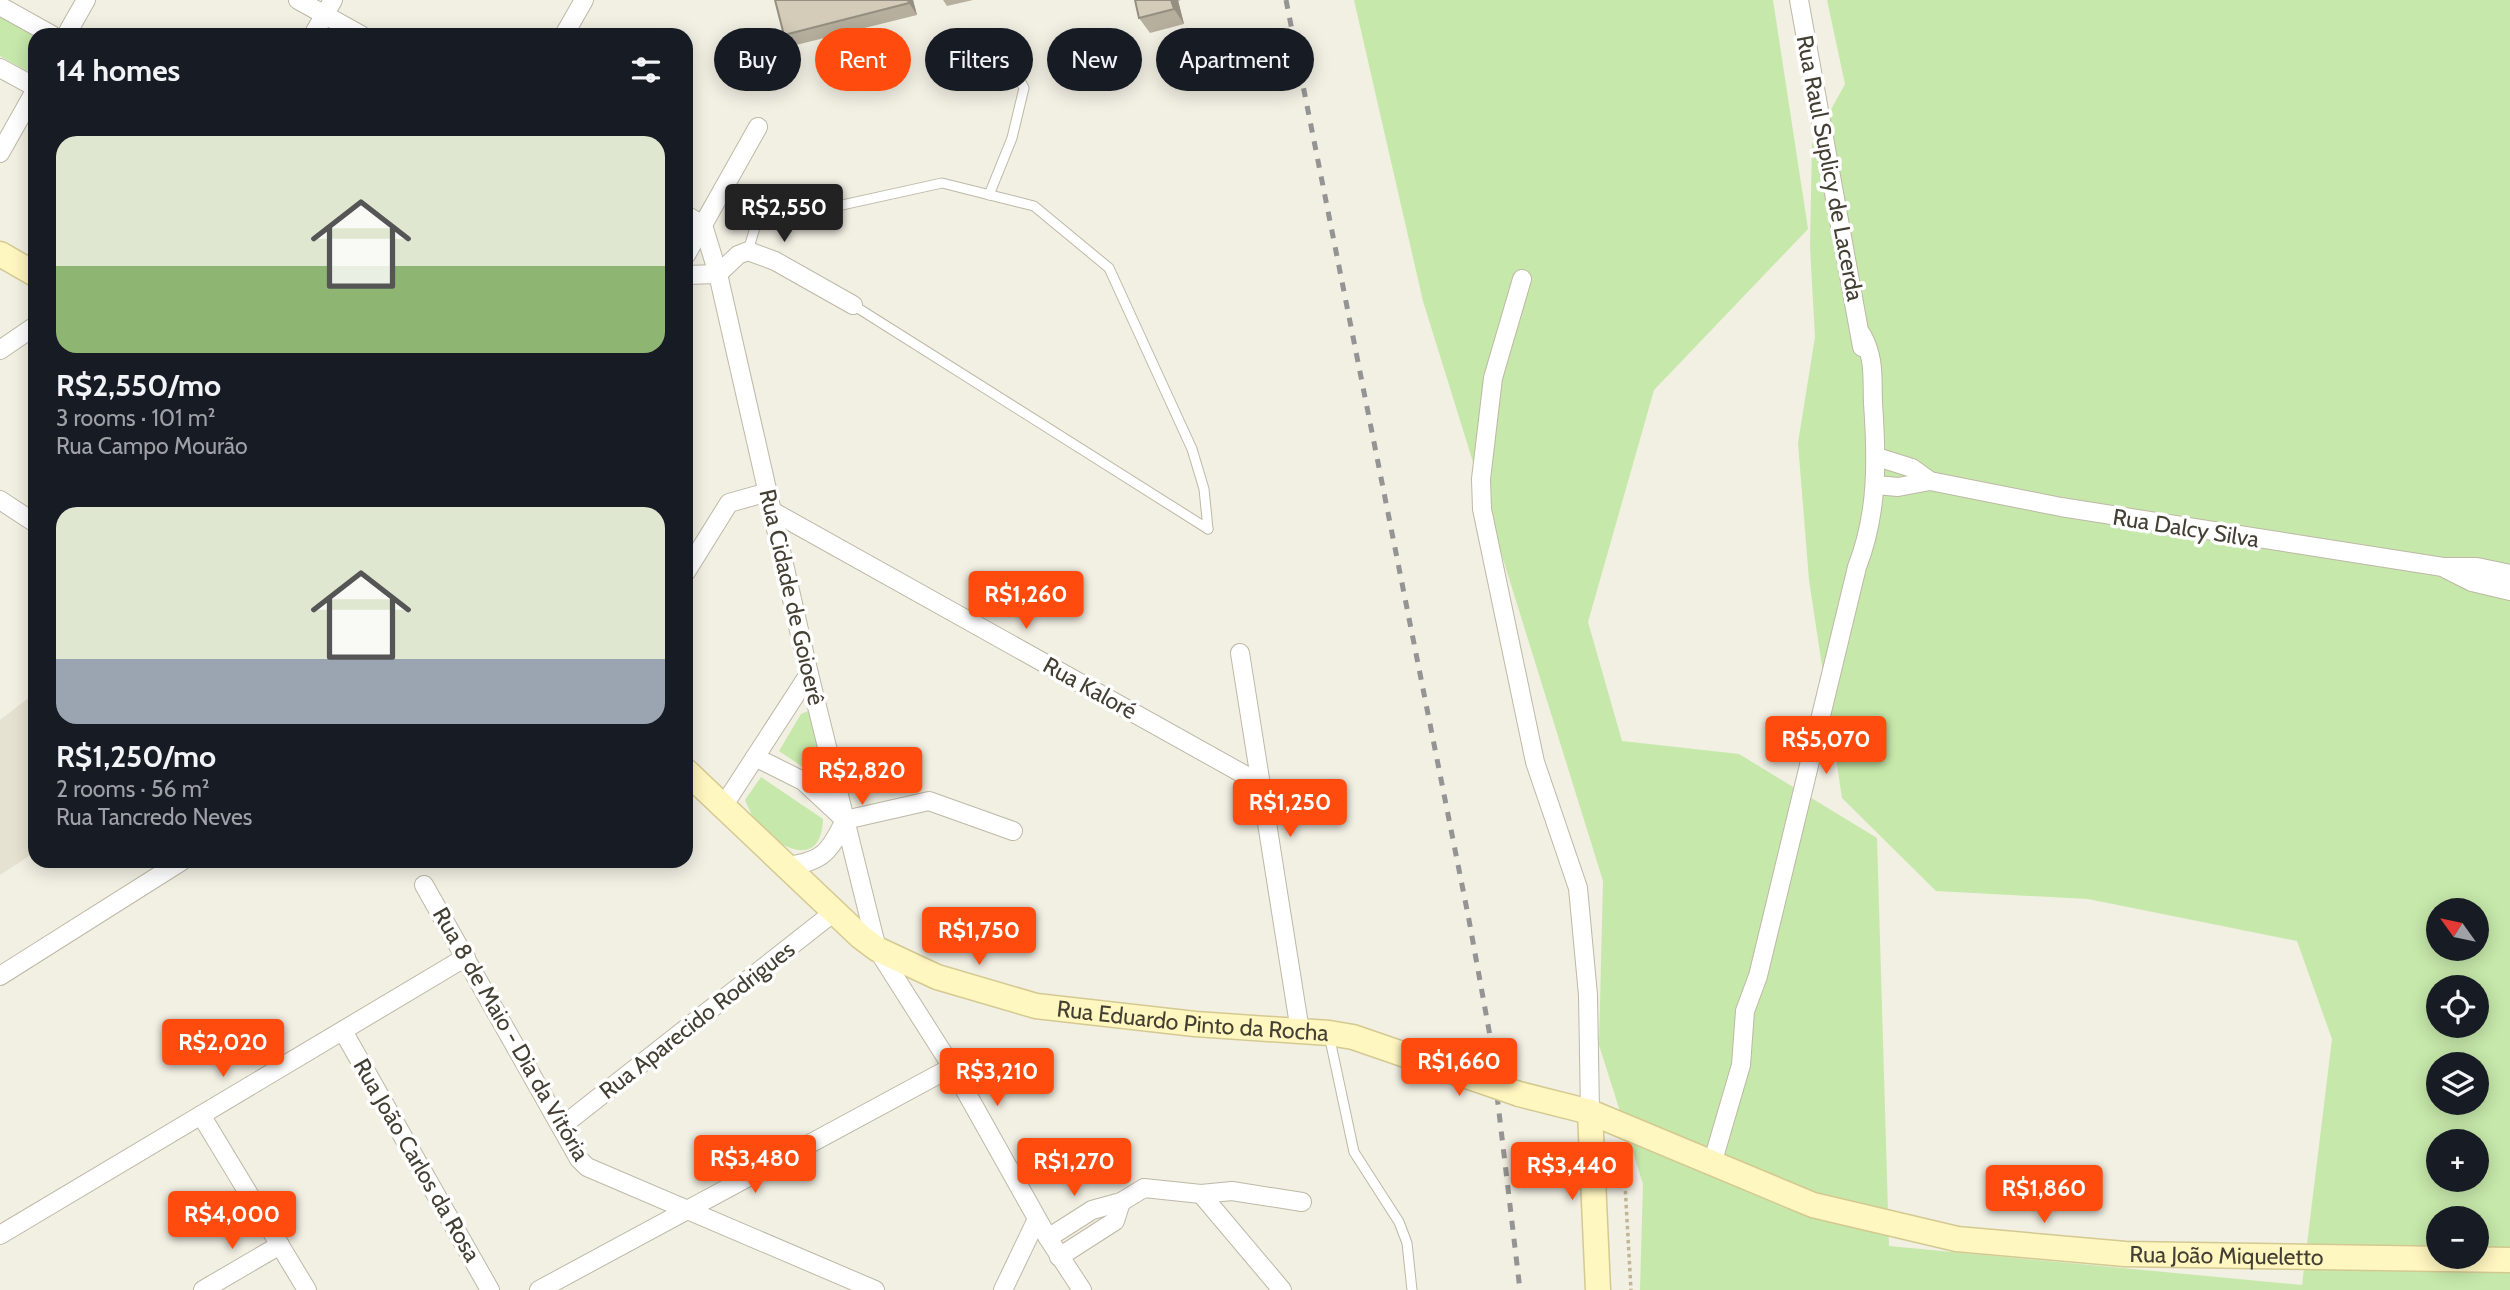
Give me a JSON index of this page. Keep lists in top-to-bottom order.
{
  "streets": {
    "main road": ["Rua Eduardo Pinto da Rocha", "Rua João Miqueletto"],
    "street": [
      "Rua Raul Suplicy de Lacerda",
      "Rua Dalcy Silva",
      "Rua Cidade de Goioerê",
      "Rua Kaloré",
      "Rua Aparecido Rodrigues",
      "Rua 8 de Maio - Dia da Vitória",
      "Rua João Carlos da Rosa"
    ]
  },
  "crossings": [
    ["Rua Raul Suplicy de Lacerda", "Rua Dalcy Silva"],
    ["Rua Raul Suplicy de Lacerda", "Rua João Miqueletto"],
    ["Rua Cidade de Goioerê", "Rua Kaloré"],
    ["Rua Cidade de Goioerê", "Rua Eduardo Pinto da Rocha"],
    ["Rua Aparecido Rodrigues", "Rua Eduardo Pinto da Rocha"],
    ["Rua Aparecido Rodrigues", "Rua 8 de Maio - Dia da Vitória"],
    ["Rua Eduardo Pinto da Rocha", "Rua João Miqueletto"]
  ],
  "north": "top left",
  "page": {
    "chip": [
      "Buy",
      "Rent",
      "Filters",
      "New",
      "Apartment"
    ],
    "heading": "14 homes",
    "list": [
      {
        "name": "R$2,550/mo",
        "note": "3 rooms · 101 m² · Rua Campo Mourão"
      },
      {
        "name": "R$1,250/mo",
        "note": "2 rooms · 56 m² · Rua Tancredo Neves"
      }
    ],
    "price": [
      "R$2,550",
      "R$1,260",
      "R$5,070",
      "R$2,820",
      "R$1,250",
      "R$1,750",
      "R$2,020",
      "R$1,660",
      "R$3,210",
      "R$3,480",
      "R$1,270",
      "R$3,440",
      "R$1,860",
      "R$4,000"
    ],
    "map_buttons": ["+", "−"]
  }
}
